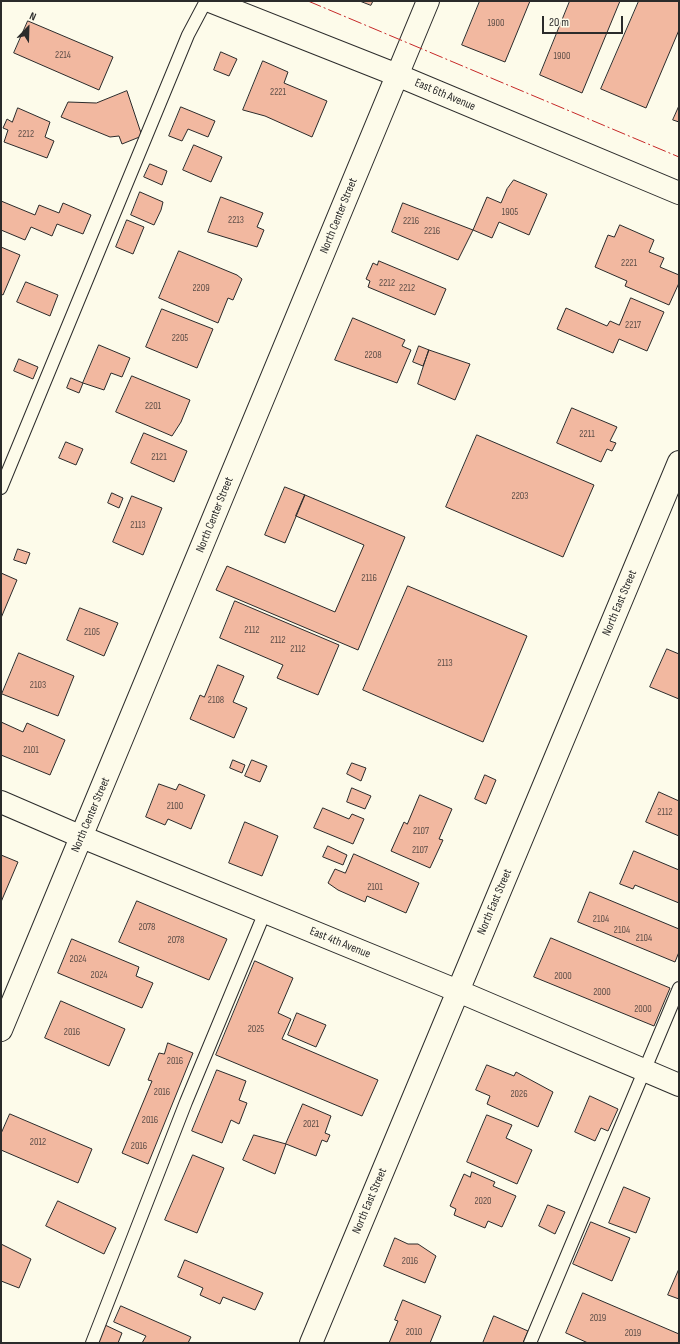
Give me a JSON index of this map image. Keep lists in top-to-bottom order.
{
  "streets": {
    "street": [
      "East 6th Avenue",
      "North Center Street",
      "North East Street",
      "East 4th Avenue"
    ]
  },
  "crossings": [
    ["East 6th Avenue", "North Center Street"],
    ["North Center Street", "East 4th Avenue"],
    ["North East Street", "East 4th Avenue"]
  ],
  "house_numbers": [
    "1900",
    "2214",
    "1900",
    "2221",
    "2212",
    "1905",
    "2213",
    "2216",
    "2216",
    "2221",
    "2212",
    "2209",
    "2212",
    "2217",
    "2205",
    "2208",
    "2201",
    "2211",
    "2121",
    "2203",
    "2113",
    "2116",
    "2112",
    "2105",
    "2112",
    "2112",
    "2113",
    "2103",
    "2108",
    "2101",
    "2100",
    "2112",
    "2107",
    "2107",
    "2101",
    "2104",
    "2078",
    "2104",
    "2104",
    "2078",
    "2024",
    "2024",
    "2000",
    "2000",
    "2000",
    "2025",
    "2016",
    "2016",
    "2016",
    "2026",
    "2016",
    "2021",
    "2012",
    "2016",
    "2020",
    "2016",
    "2019",
    "2010",
    "2019"
  ],
  "scale_bar": "20 m",
  "north": "top right"
}
